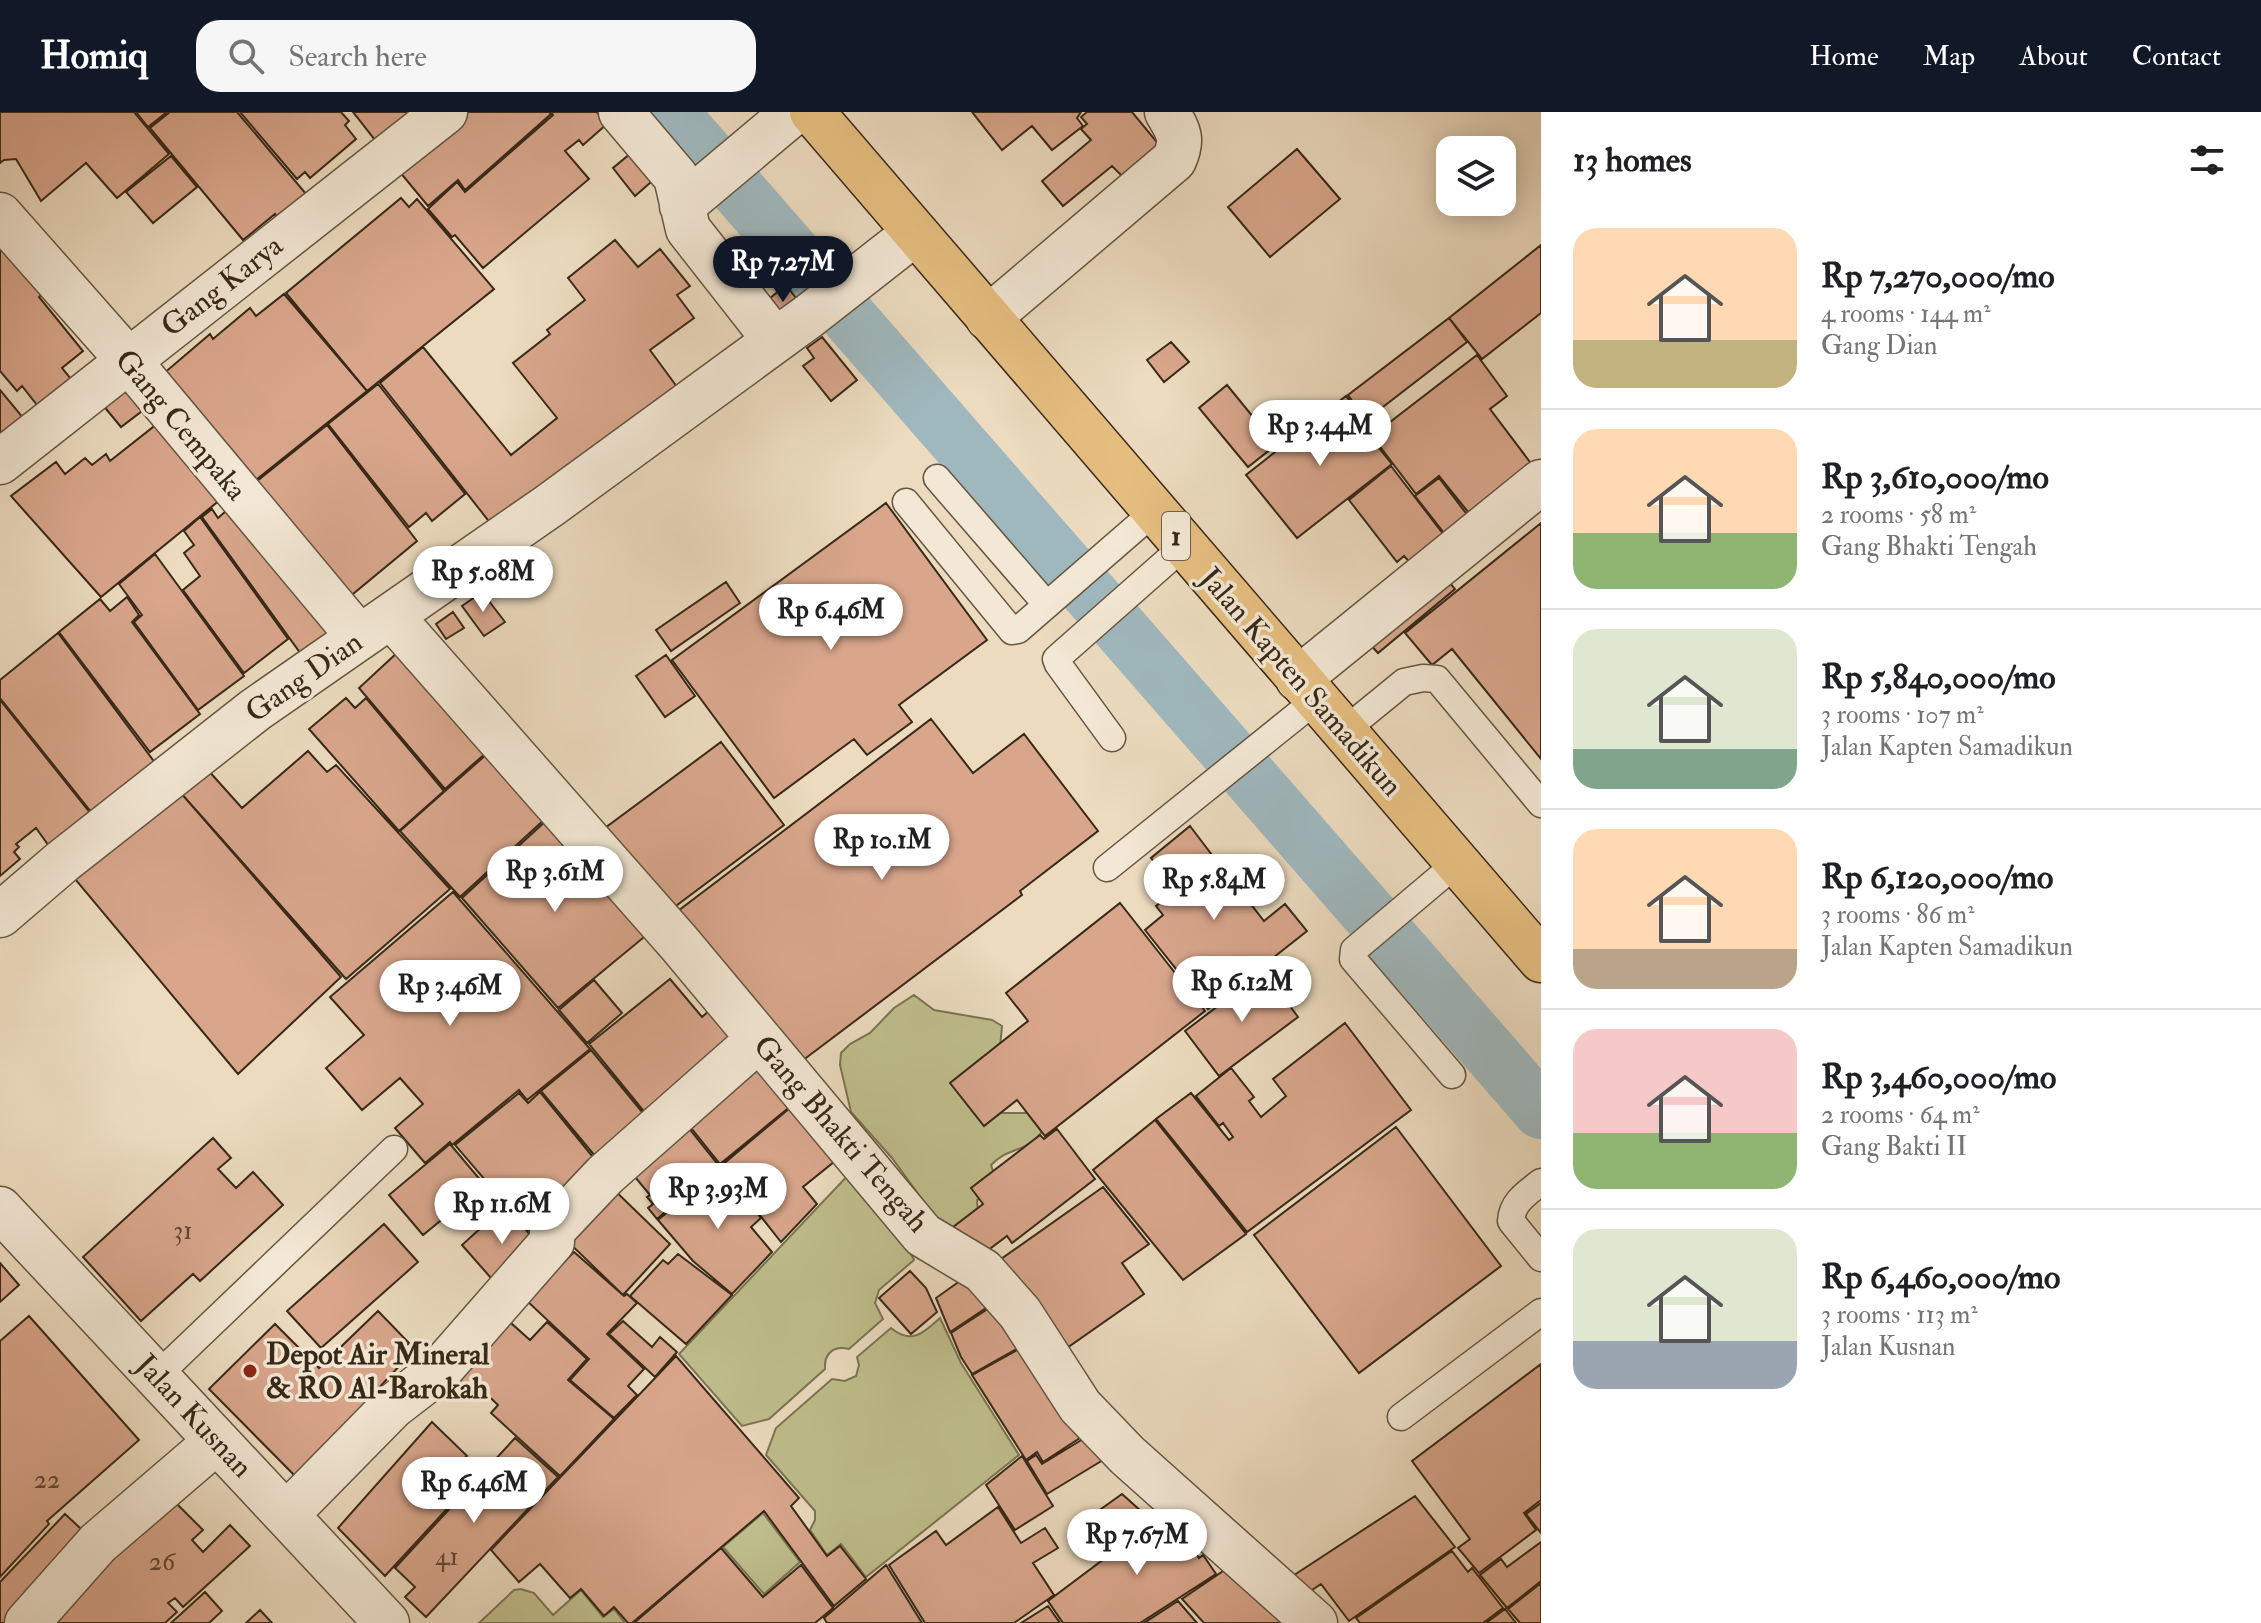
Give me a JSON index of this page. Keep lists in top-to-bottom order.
{
  "streets": {
    "highway": ["1", "Jalan Kapten Samadikun"],
    "street": [
      "Gang Karya",
      "Gang Cempaka",
      "Gang Dian",
      "Gang Bhakti Tengah",
      "Jalan Kusnan"
    ]
  },
  "crossings": [
    ["Gang Karya", "Gang Cempaka"],
    ["Gang Cempaka", "Gang Dian"],
    ["Gang Cempaka", "Gang Bhakti Tengah"],
    ["Gang Dian", "Jalan Kapten Samadikun"],
    ["Gang Dian", "Gang Bhakti Tengah"]
  ],
  "places": ["Depot Air Mineral & RO Al-Barokah"],
  "house_numbers": [
    "31",
    "22",
    "41",
    "26"
  ],
  "page": {
    "header": "Homiq",
    "search": "Search here",
    "nav": [
      "Home",
      "Map",
      "About",
      "Contact"
    ],
    "heading": "13 homes",
    "list": [
      {
        "name": "Rp 7,270,000/mo",
        "note": "4 rooms · 144 m² · Gang Dian"
      },
      {
        "name": "Rp 3,610,000/mo",
        "note": "2 rooms · 58 m² · Gang Bhakti Tengah"
      },
      {
        "name": "Rp 5,840,000/mo",
        "note": "3 rooms · 107 m² · Jalan Kapten Samadikun"
      },
      {
        "name": "Rp 6,120,000/mo",
        "note": "3 rooms · 86 m² · Jalan Kapten Samadikun"
      },
      {
        "name": "Rp 3,460,000/mo",
        "note": "2 rooms · 64 m² · Gang Bakti II"
      },
      {
        "name": "Rp 6,460,000/mo",
        "note": "3 rooms · 113 m² · Jalan Kusnan"
      }
    ],
    "price": [
      "Rp 7.27M",
      "Rp 3.44M",
      "Rp 5.08M",
      "Rp 6.46M",
      "Rp 10.1M",
      "Rp 3.61M",
      "Rp 5.84M",
      "Rp 6.12M",
      "Rp 3.46M",
      "Rp 3.93M",
      "Rp 11.6M",
      "Rp 6.46M",
      "Rp 7.67M"
    ]
  }
}
